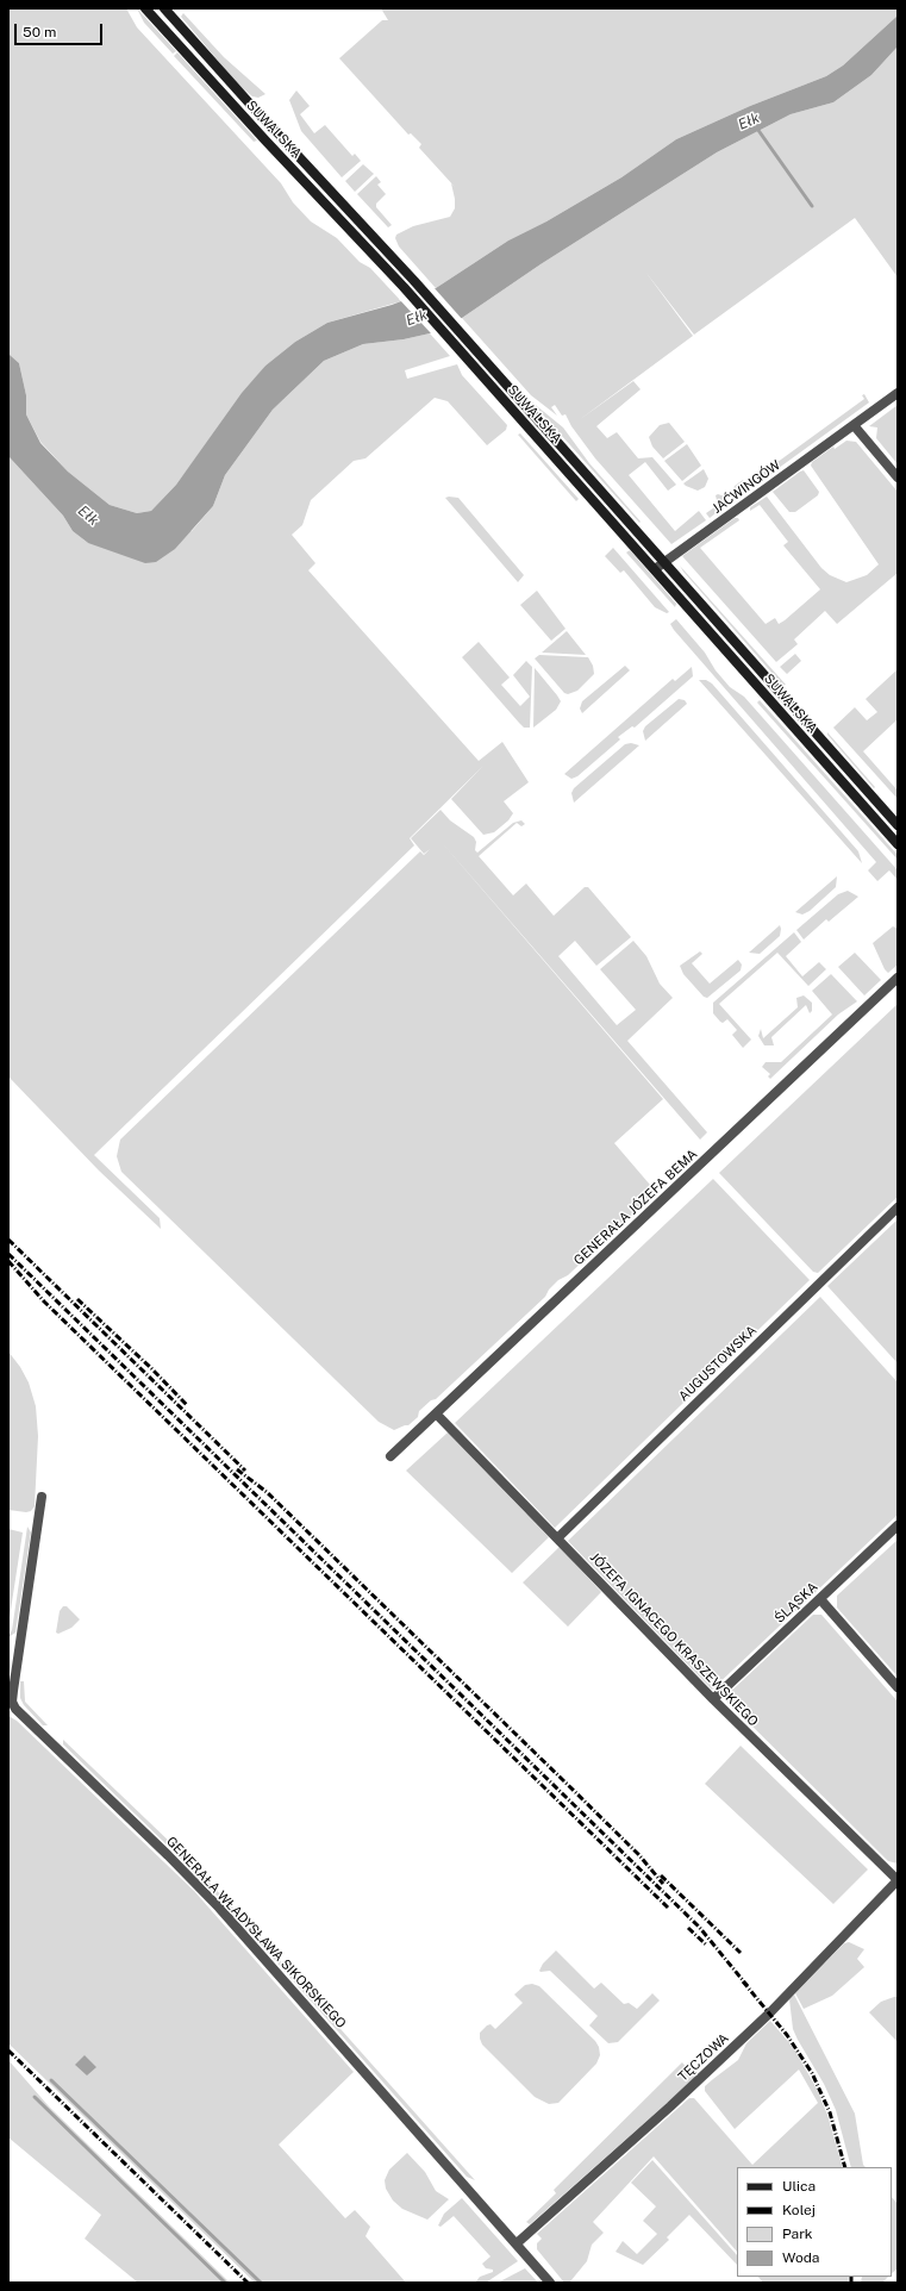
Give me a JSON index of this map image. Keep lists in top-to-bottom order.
{
  "streets": {
    "street": [
      "SUWALSKA",
      "JAĆWINGÓW",
      "GENERAŁA JÓZEFA BEMA",
      "AUGUSTOWSKA",
      "ŚLĄSKA",
      "JÓZEFA IGNACEGO KRASZEWSKIEGO",
      "GENERAŁA WŁADYSŁAWA SIKORSKIEGO",
      "TĘCZOWA"
    ]
  },
  "crossings": [
    ["SUWALSKA", "JAĆWINGÓW"],
    ["GENERAŁA JÓZEFA BEMA", "JÓZEFA IGNACEGO KRASZEWSKIEGO"],
    ["AUGUSTOWSKA", "JÓZEFA IGNACEGO KRASZEWSKIEGO"],
    ["ŚLĄSKA", "JÓZEFA IGNACEGO KRASZEWSKIEGO"],
    ["JÓZEFA IGNACEGO KRASZEWSKIEGO", "TĘCZOWA"],
    ["GENERAŁA WŁADYSŁAWA SIKORSKIEGO", "TĘCZOWA"]
  ],
  "water": ["Ełk"],
  "legend": [
    "Ulica",
    "Kolej",
    "Park",
    "Woda"
  ],
  "scale_bar": "50 m"
}
